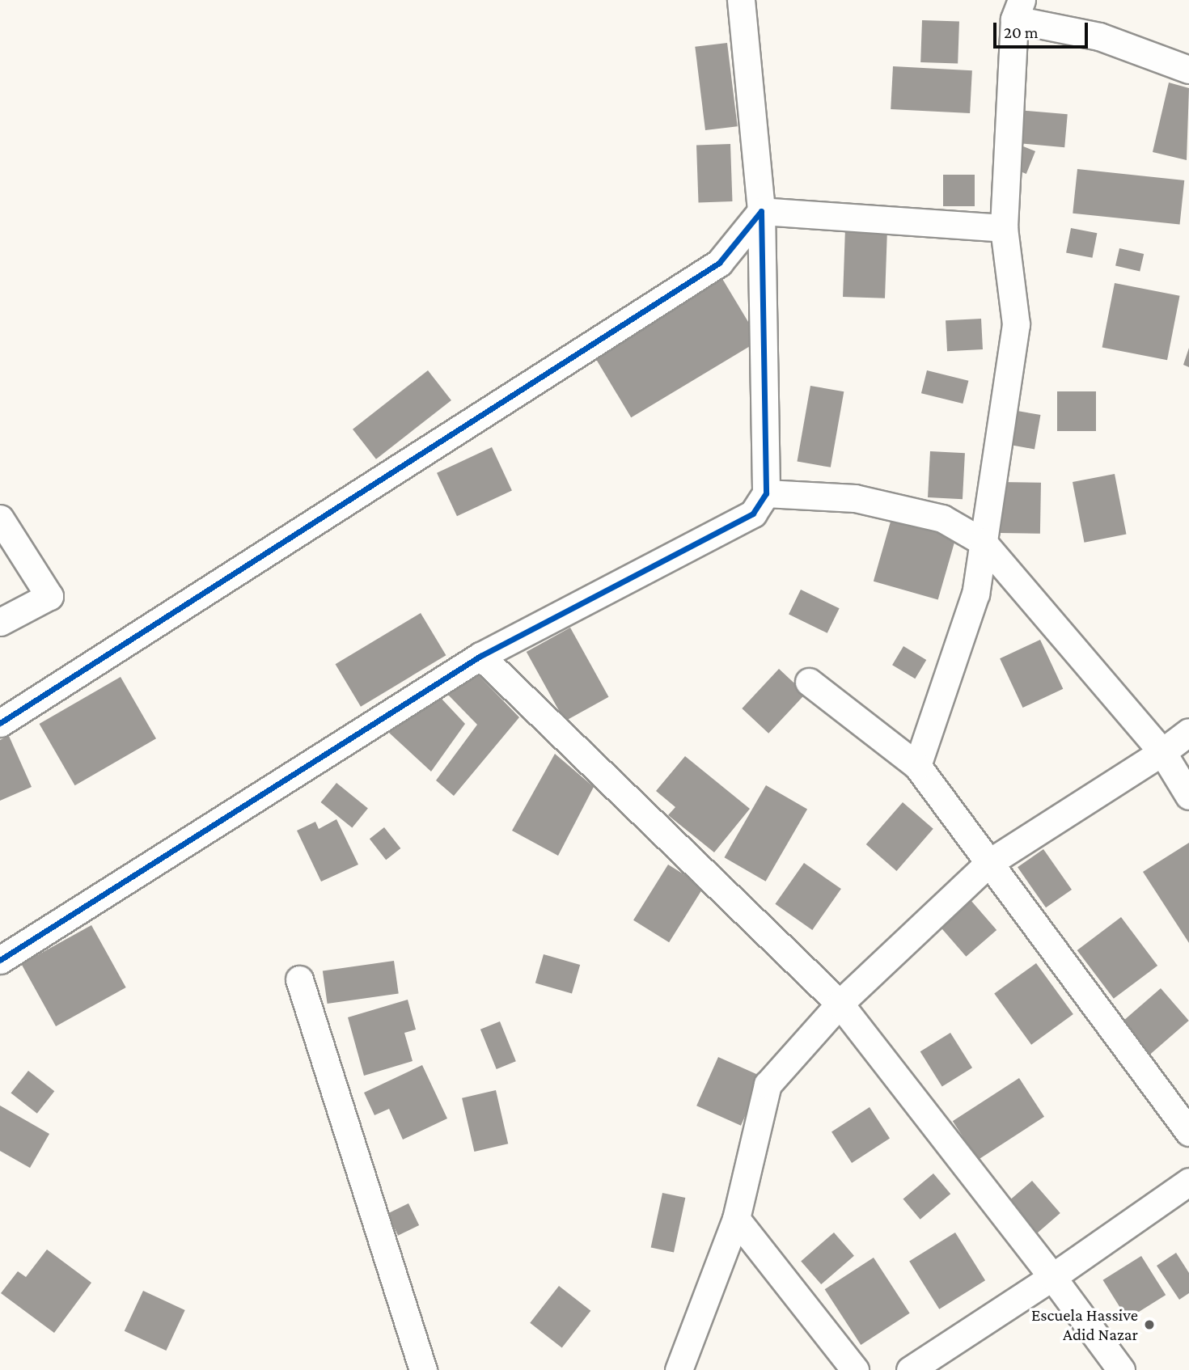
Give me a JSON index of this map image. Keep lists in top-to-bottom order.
{
  "places": ["Escuela Hassive Adid Nazar"],
  "scale_bar": "20 m"
}
